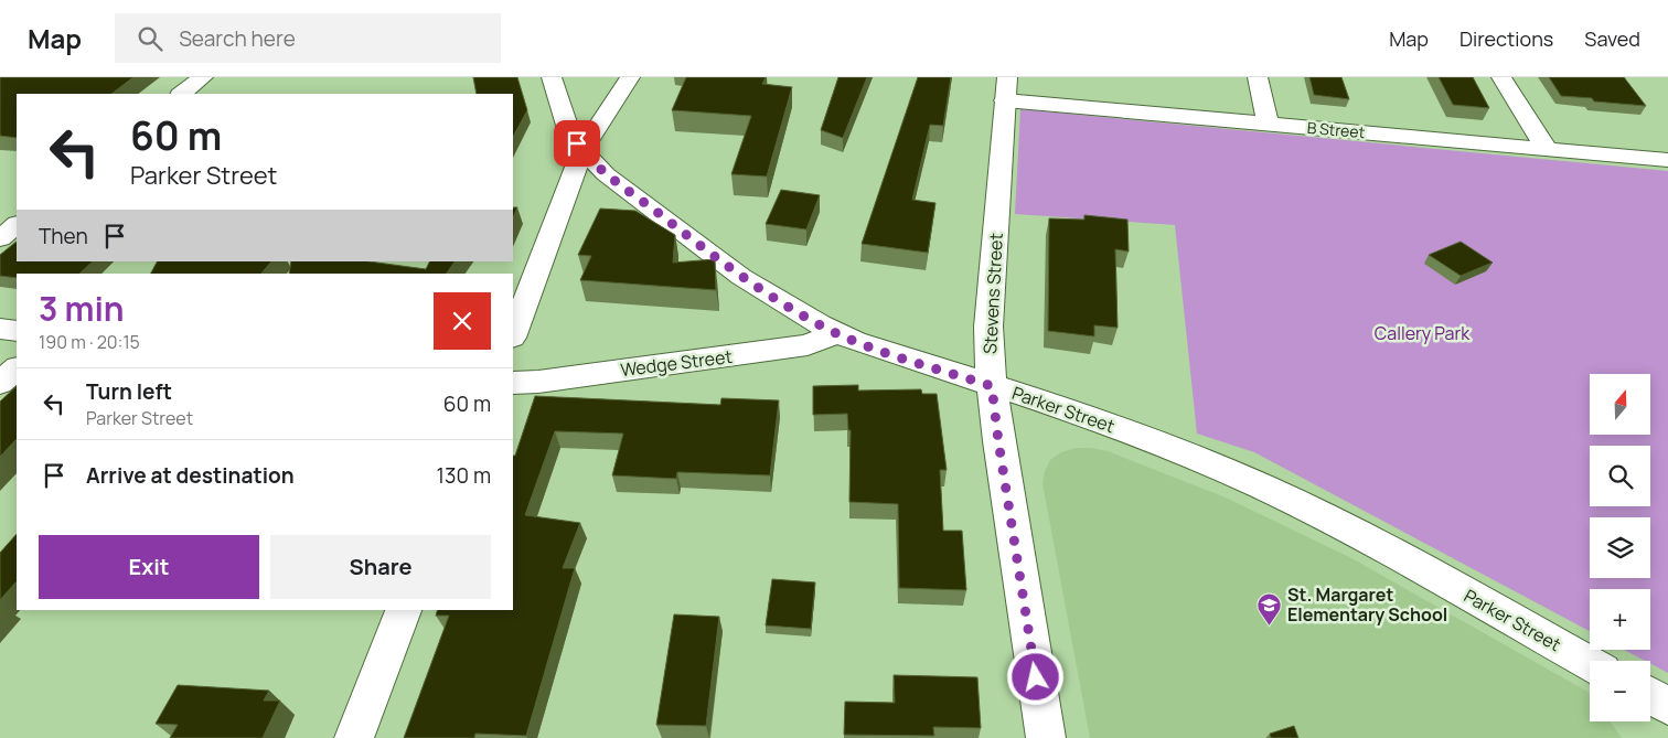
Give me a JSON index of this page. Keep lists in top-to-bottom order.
{
  "streets": {
    "street": [
      "B Street",
      "Stevens Street",
      "Wedge Street",
      "Parker Street"
    ]
  },
  "crossings": [
    ["B Street", "Stevens Street"],
    ["Stevens Street", "Parker Street"],
    ["Wedge Street", "Parker Street"]
  ],
  "parks": ["Callery Park"],
  "places": {
    "school or university": ["St. Margaret Elementary School"]
  },
  "north": "top",
  "page": {
    "header": "Map",
    "search": "Search here",
    "nav": ["Map", "Directions", "Saved"],
    "turn": ["60 m", "Parker Street"],
    "then": "Then",
    "heading": ["3 min", "190 m · 20:15"],
    "list": [
      {
        "name": "Turn left",
        "note": "Parker Street",
        "value": "60 m"
      },
      {
        "name": "Arrive at destination",
        "value": "130 m"
      }
    ],
    "map_buttons": ["+", "−"],
    "buttons": ["Exit", "Share"]
  }
}
